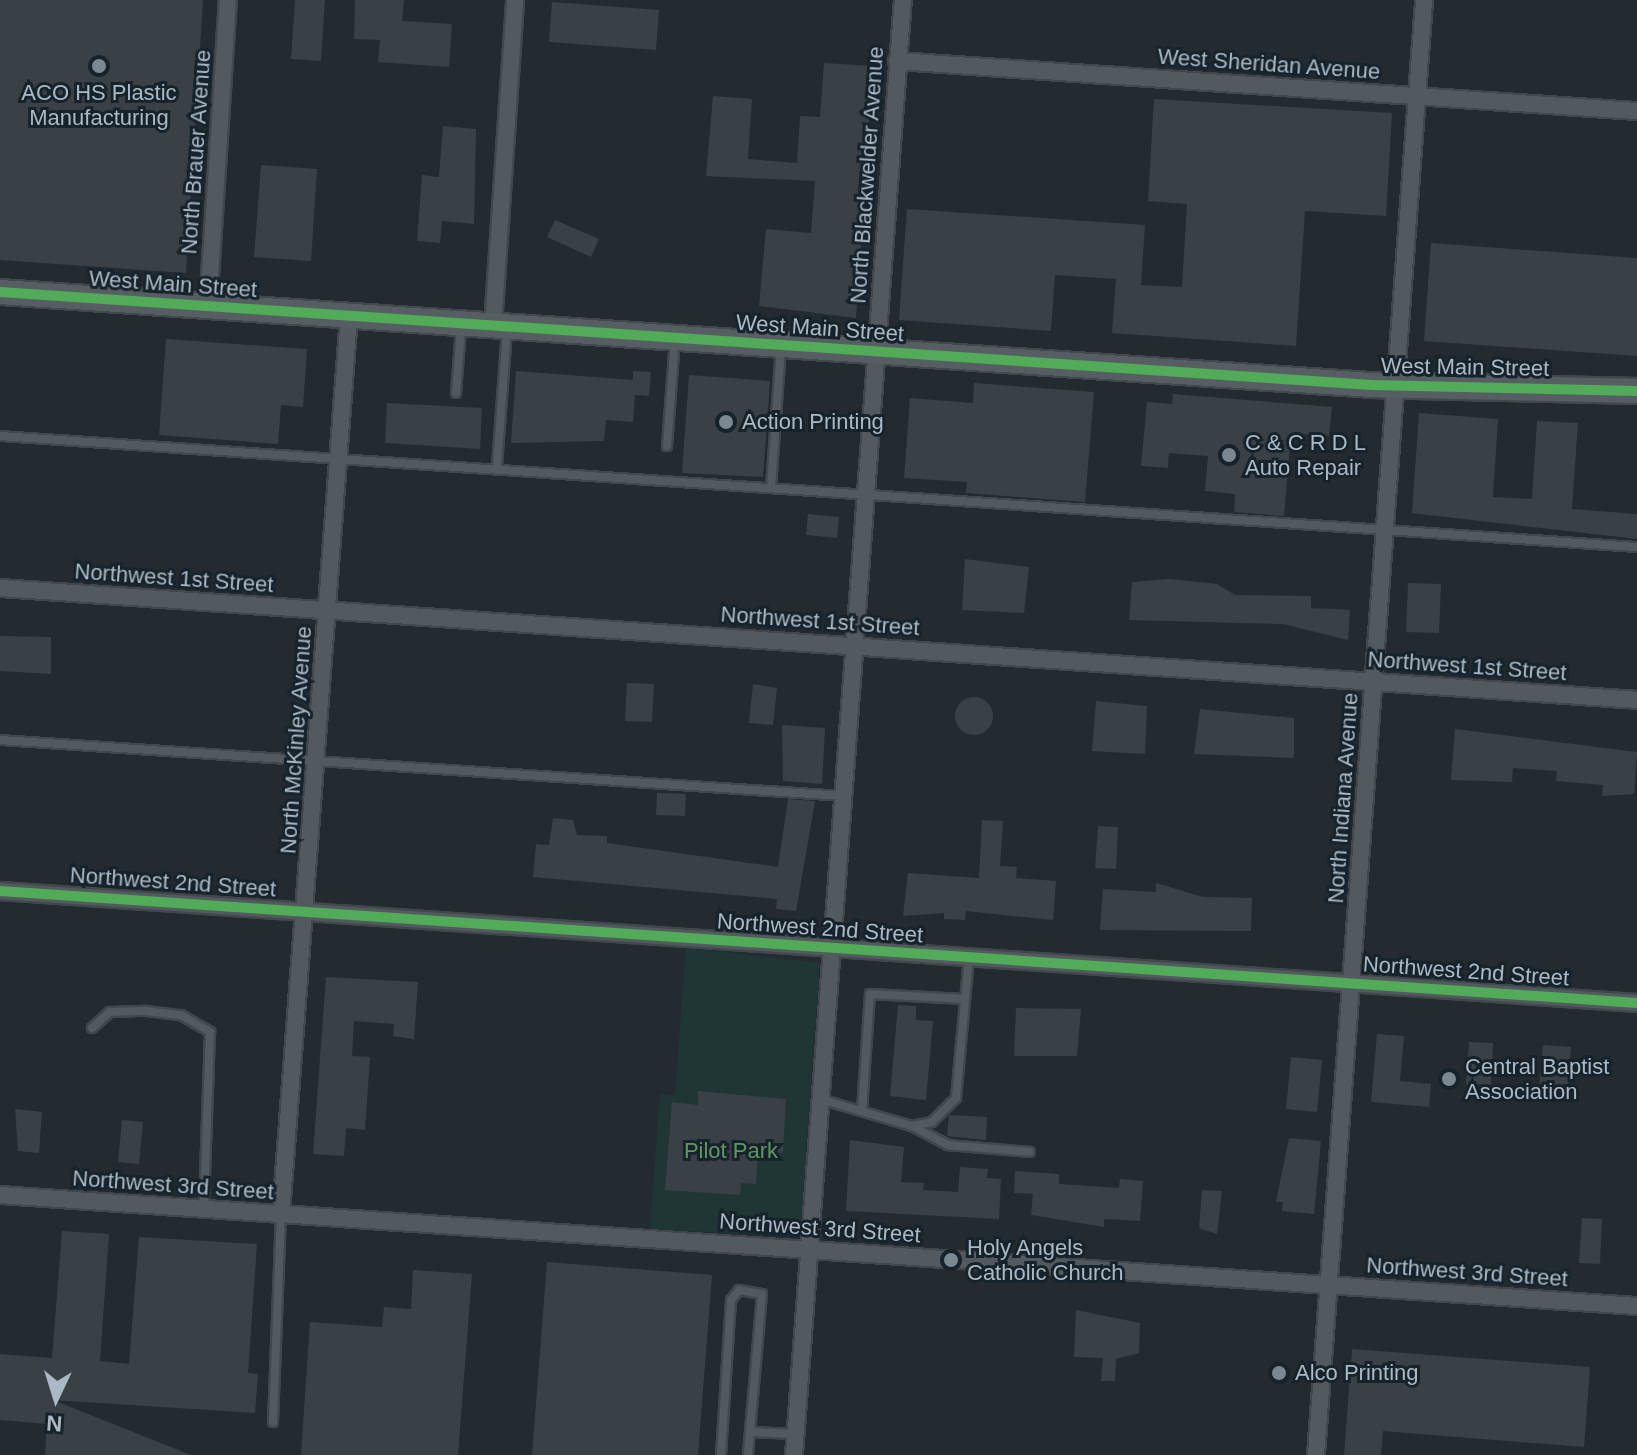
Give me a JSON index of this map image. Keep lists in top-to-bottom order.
{
  "streets": {
    "main road": ["West Main Street"],
    "street": [
      "West Sheridan Avenue",
      "North Brauer Avenue",
      "North Blackwelder Avenue",
      "Northwest 1st Street",
      "North McKinley Avenue",
      "North Indiana Avenue",
      "Northwest 2nd Street",
      "Northwest 3rd Street"
    ]
  },
  "crossings": [
    ["West Sheridan Avenue", "North Blackwelder Avenue"],
    ["West Sheridan Avenue", "North Indiana Avenue"],
    ["North Brauer Avenue", "West Main Street"],
    ["North Blackwelder Avenue", "West Main Street"],
    ["North Blackwelder Avenue", "Northwest 1st Street"],
    ["North Blackwelder Avenue", "Northwest 2nd Street"],
    ["North Blackwelder Avenue", "Northwest 3rd Street"],
    ["West Main Street", "North McKinley Avenue"],
    ["West Main Street", "North Indiana Avenue"],
    ["Northwest 1st Street", "North McKinley Avenue"],
    ["Northwest 1st Street", "North Indiana Avenue"],
    ["North McKinley Avenue", "Northwest 2nd Street"],
    ["North McKinley Avenue", "Northwest 3rd Street"],
    ["North Indiana Avenue", "Northwest 2nd Street"],
    ["North Indiana Avenue", "Northwest 3rd Street"]
  ],
  "parks": ["Pilot Park"],
  "places": [
    "ACO HS Plastic Manufacturing",
    "Action Printing",
    "C & C R D L Auto Repair",
    "Central Baptist Association",
    "Holy Angels Catholic Church",
    "Alco Printing"
  ],
  "north": "bottom"
}
